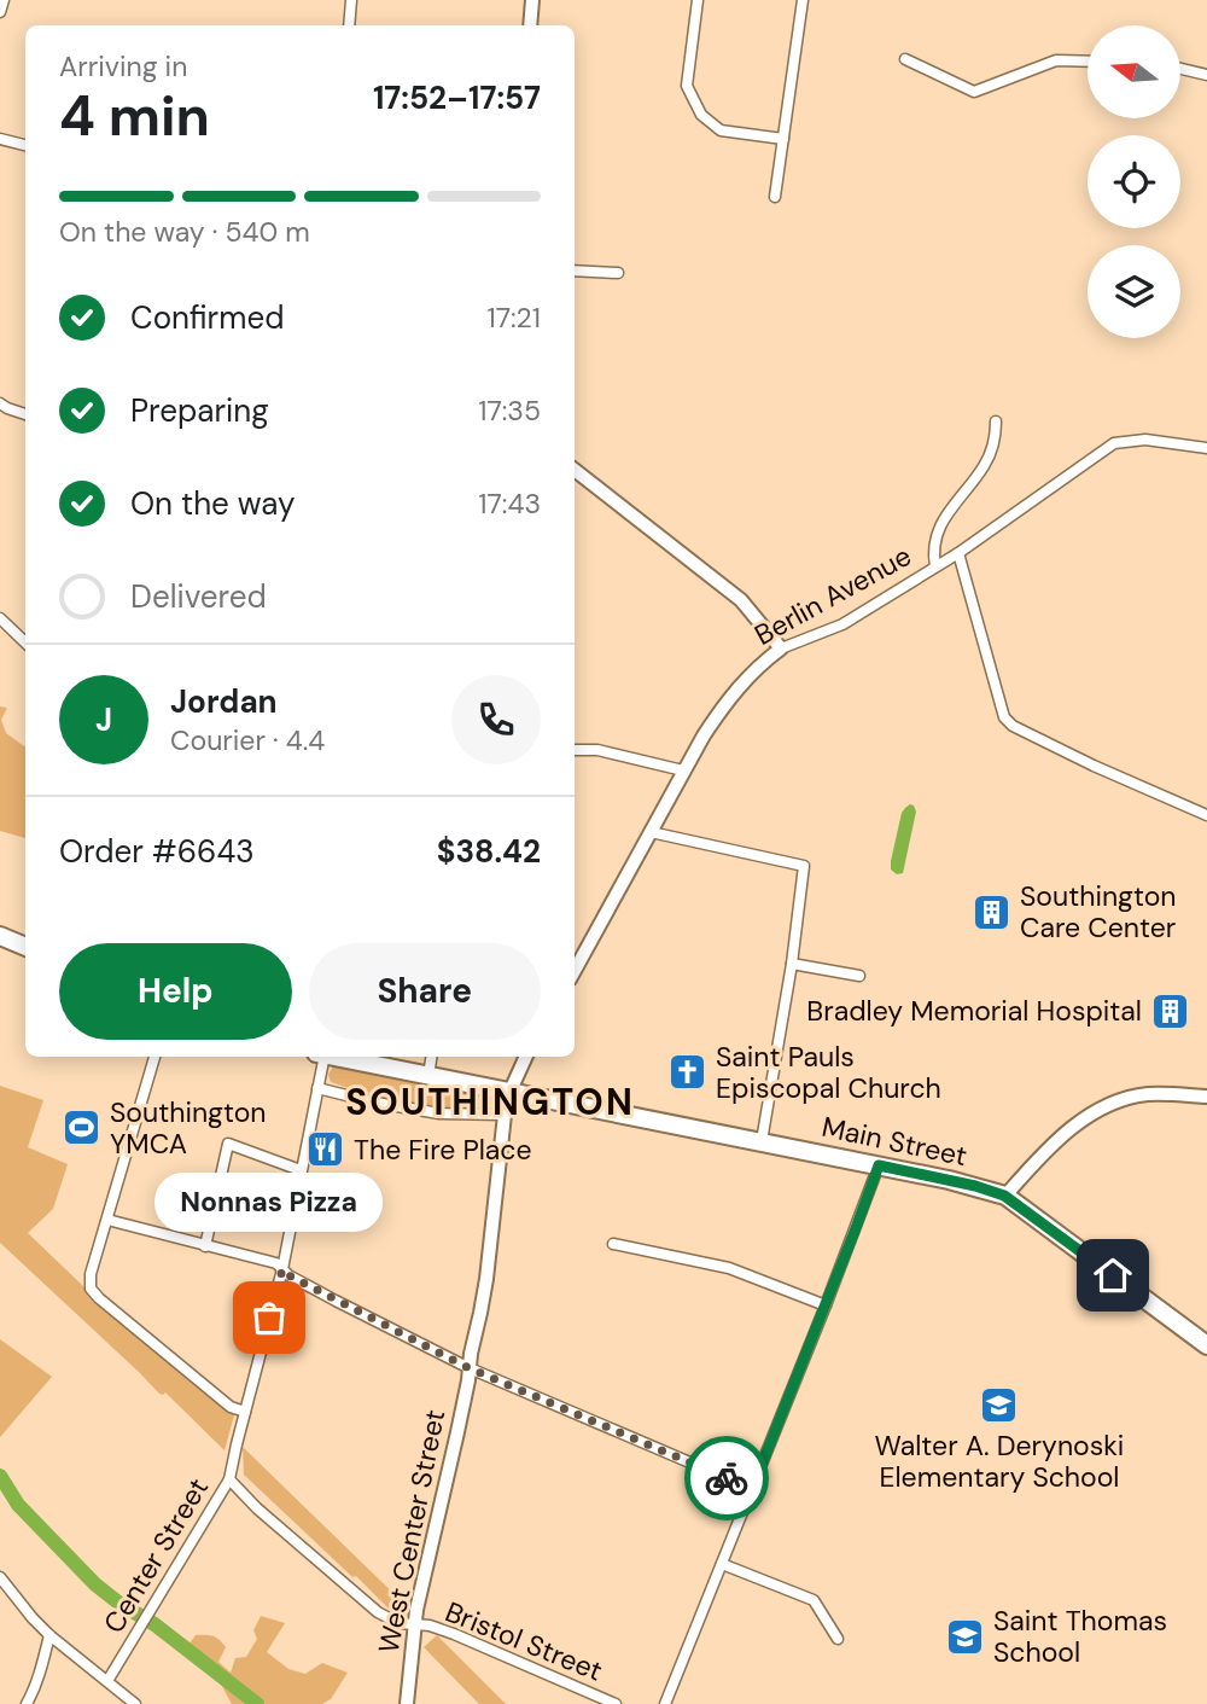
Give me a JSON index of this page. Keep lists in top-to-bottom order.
{
  "streets": {
    "highway": ["Main Street"],
    "street": [
      "Berlin Avenue",
      "West Center Street",
      "Center Street",
      "Bristol Street"
    ]
  },
  "crossings": [
    ["Main Street", "West Center Street"],
    ["West Center Street", "Bristol Street"],
    ["Center Street", "Bristol Street"]
  ],
  "districts": ["SOUTHINGTON"],
  "places": {
    "building": ["Southington Care Center", "Bradley Memorial Hospital"],
    "church": ["Saint Pauls Episcopal Church"],
    "sports": ["Southington YMCA"],
    "restaurant": ["The Fire Place"],
    "other": ["Nonnas Pizza"],
    "school or university": ["Walter A. Derynoski Elementary School", "Saint Thomas School"]
  },
  "north": "left",
  "page": {
    "heading": ["4 min", "Arriving in", "17:52–17:57"],
    "panel": [
      "Jordan",
      "Courier · 4.4",
      "Order #6643",
      "$38.42"
    ],
    "bar": "On the way · 540 m",
    "list": [
      ["Confirmed", "17:21"],
      ["Preparing", "17:35"],
      ["On the way", "17:43"],
      "Delivered"
    ],
    "round": "J",
    "buttons": ["Help", "Share"],
    "bubble": "Nonnas Pizza"
  }
}
